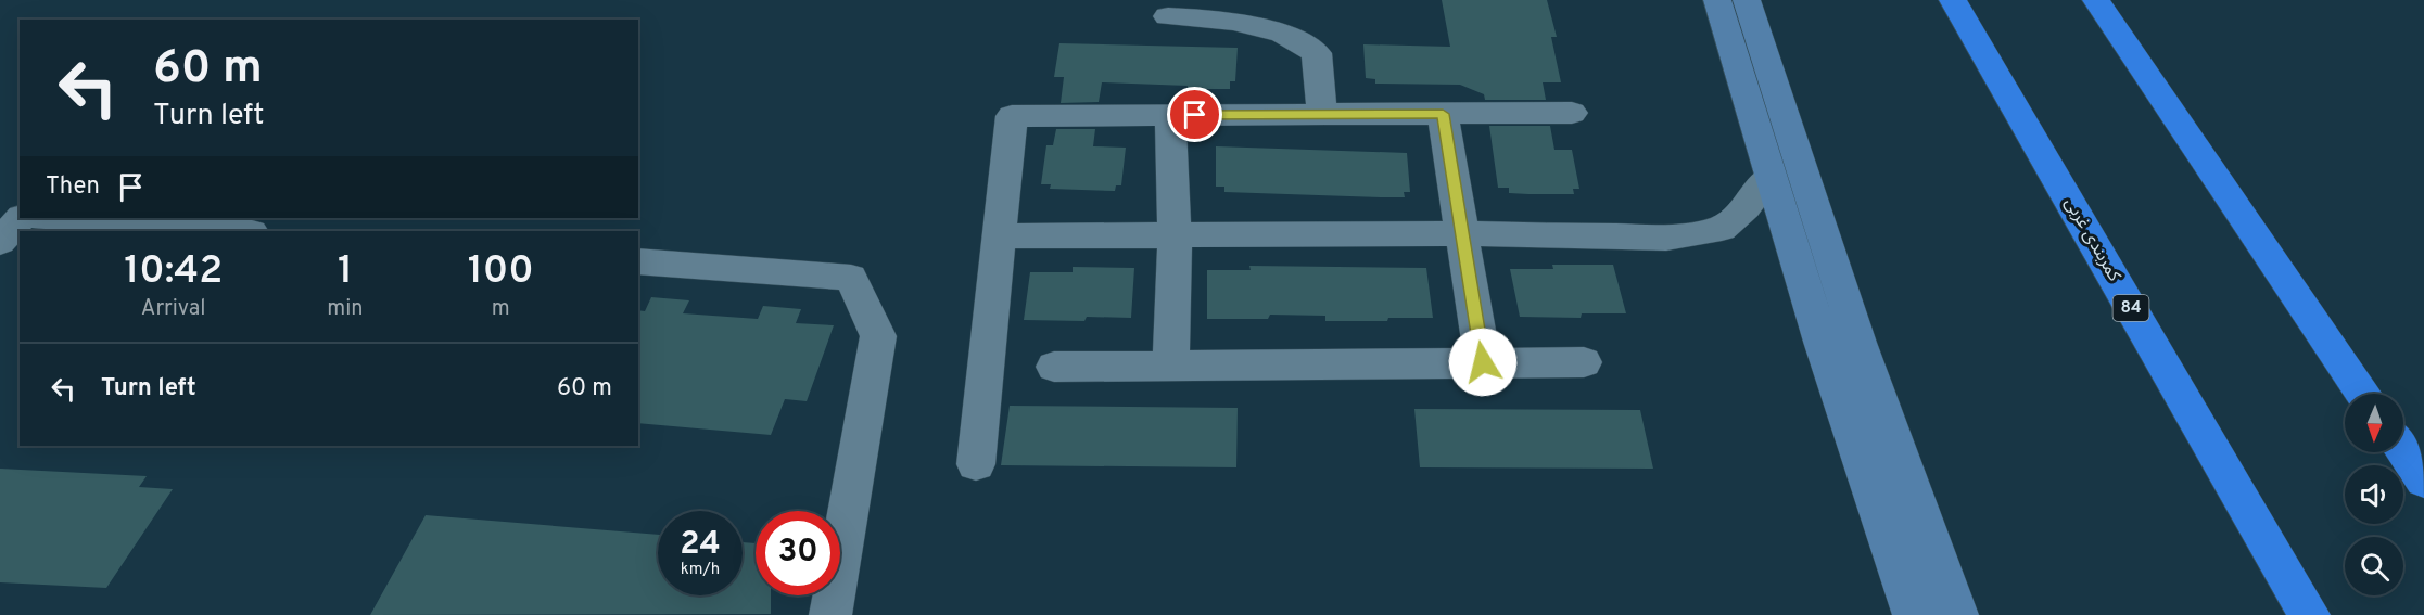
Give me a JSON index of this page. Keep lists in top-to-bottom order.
{
  "streets": {
    "highway": ["کمربندی غربی", "84"]
  },
  "north": "bottom",
  "page": {
    "turn": ["60 m", "Turn left"],
    "then": "Then",
    "eta": [
      "10:42",
      "Arrival",
      "1",
      "min",
      "100",
      "m"
    ],
    "list": [
      {
        "name": "Turn left",
        "value": "60 m"
      }
    ],
    "speed": "24 km/h",
    "limit": "30"
  }
}
